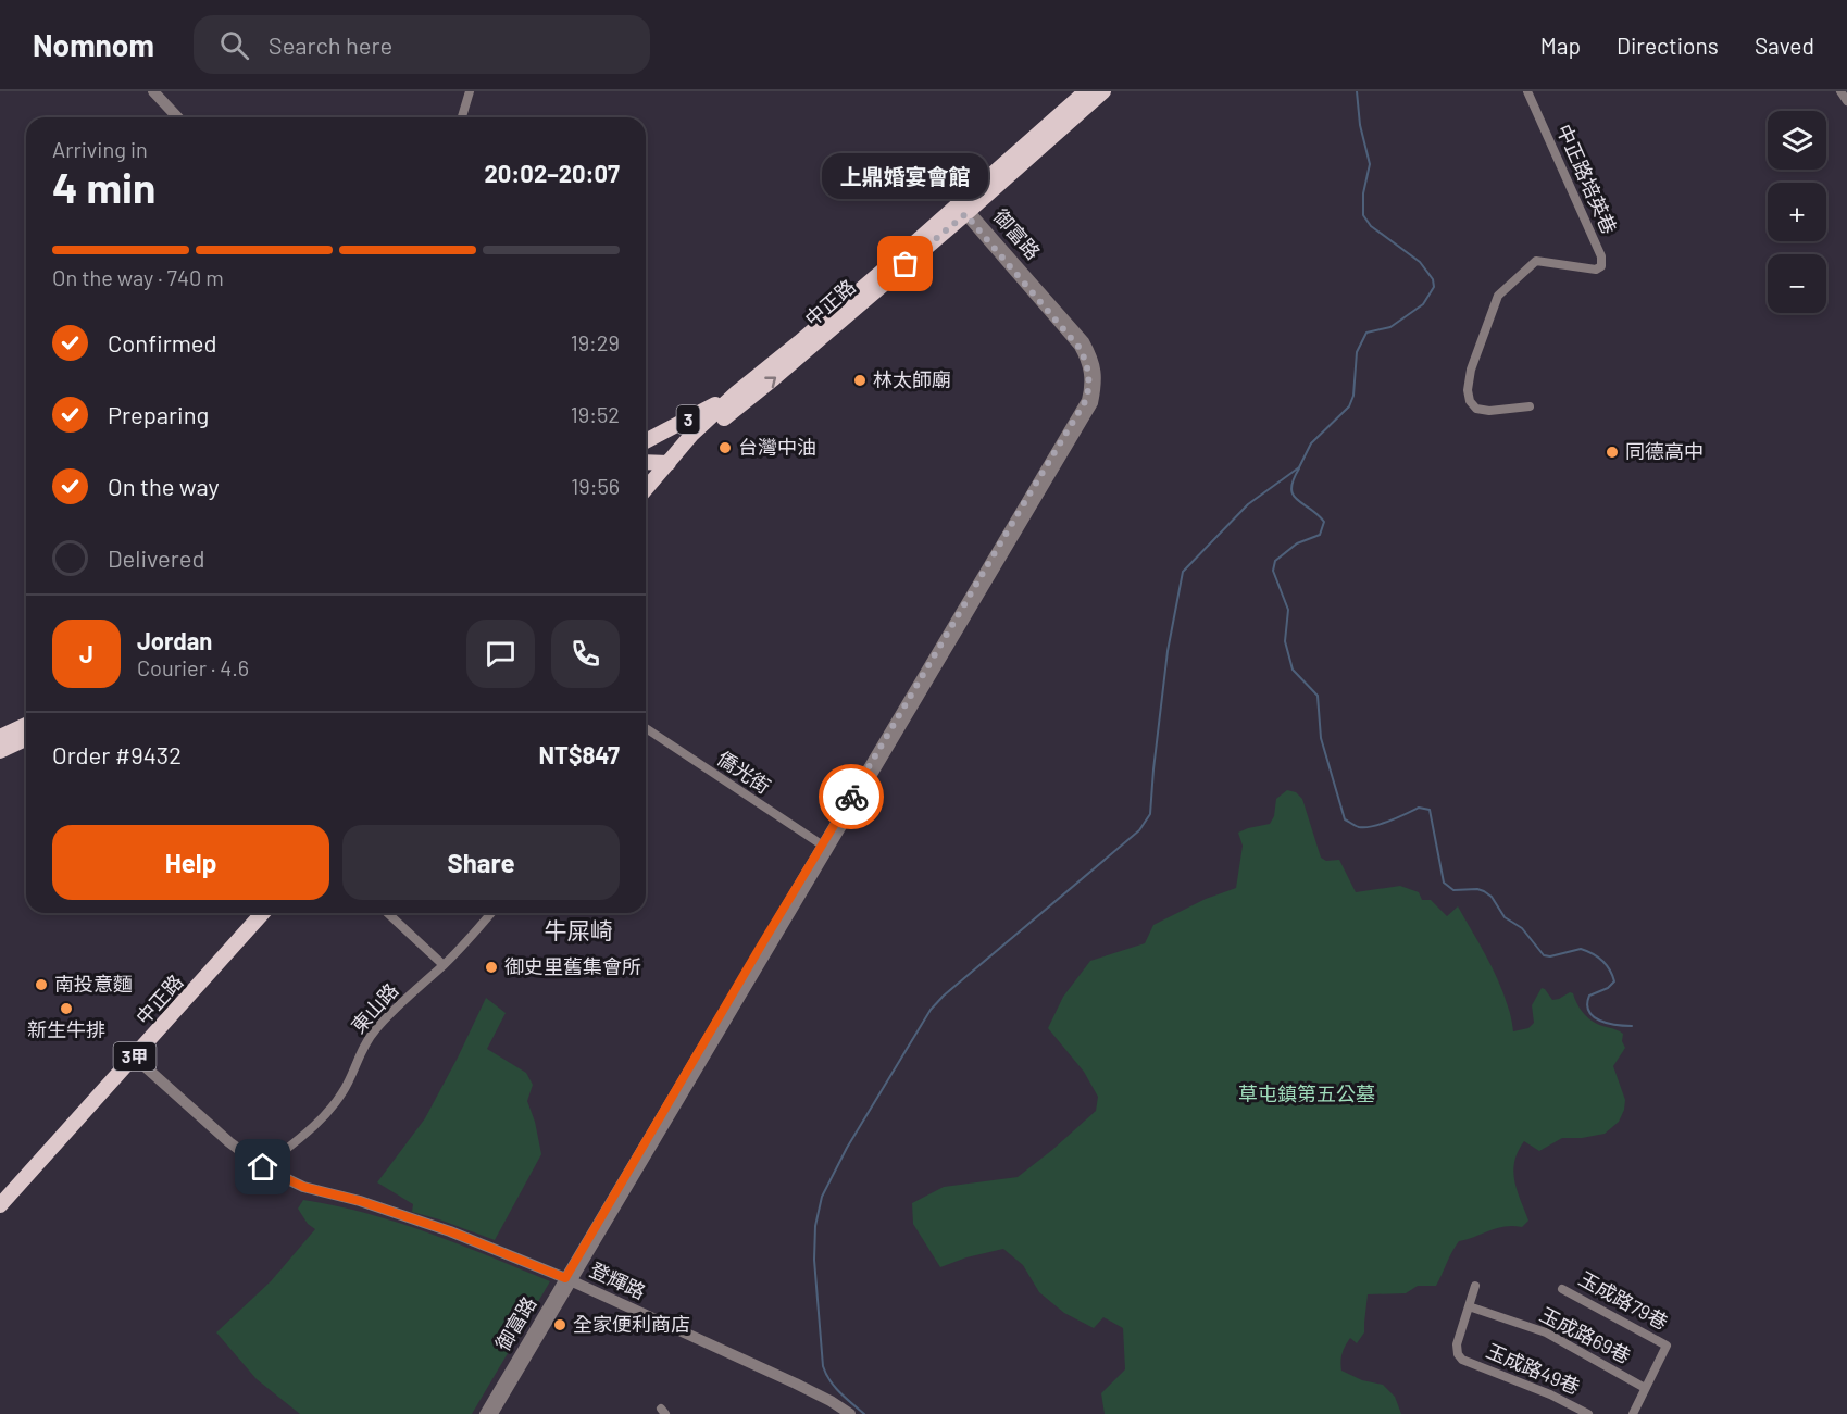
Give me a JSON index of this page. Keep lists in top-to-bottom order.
{
  "streets": {
    "main road": ["中正路", "3", "3甲"],
    "street": [
      "中正路培英巷",
      "御富路",
      "僑光街",
      "東山路",
      "登輝路",
      "玉成路79巷",
      "玉成路69巷",
      "玉成路49巷"
    ]
  },
  "crossings": [
    ["御富路", "中正路"],
    ["御富路", "僑光街"],
    ["御富路", "登輝路"],
    ["中正路", "3"],
    ["中正路", "登輝路"],
    ["東山路", "登輝路"],
    ["玉成路79巷", "玉成路69巷"],
    ["玉成路69巷", "玉成路49巷"]
  ],
  "districts": ["牛屎崎"],
  "parks": ["草屯鎮第五公墓"],
  "places": [
    "上鼎婚宴會館",
    "林太師廟",
    "台灣中油",
    "同德高中",
    "御史里舊集會所",
    "南投意麵",
    "新生牛排",
    "全家便利商店"
  ],
  "page": {
    "header": "Nomnom",
    "search": "Search here",
    "nav": ["Map", "Directions", "Saved"],
    "map_buttons": ["+", "−"],
    "heading": ["4 min", "Arriving in", "20:02–20:07"],
    "panel": [
      "Jordan",
      "Courier · 4.6",
      "Order #9432",
      "NT$847"
    ],
    "bubble": "上鼎婚宴會館",
    "bar": "On the way · 740 m",
    "list": [
      ["Confirmed", "19:29"],
      ["Preparing", "19:52"],
      ["On the way", "19:56"],
      "Delivered"
    ],
    "round": "J",
    "buttons": ["Help", "Share"]
  }
}
